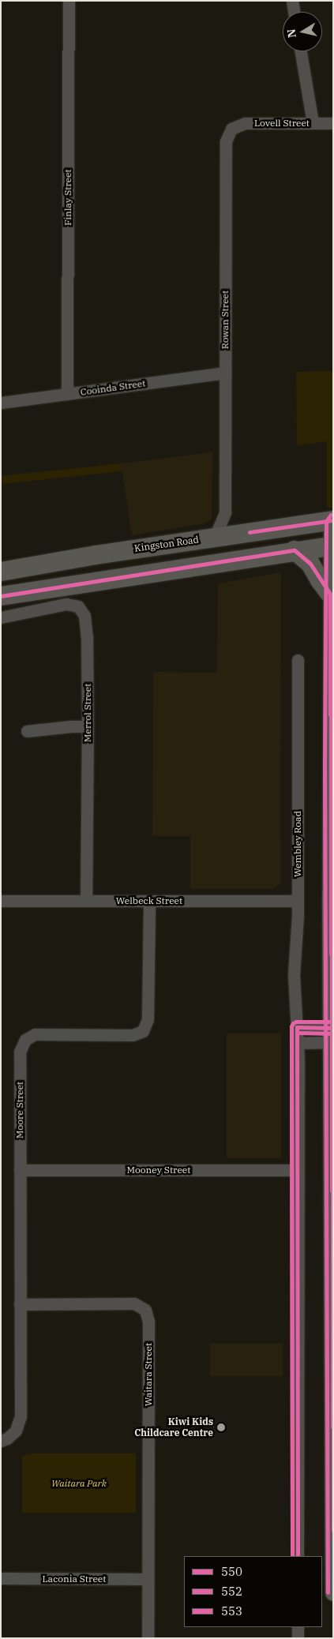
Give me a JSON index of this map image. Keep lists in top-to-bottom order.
{
  "streets": {
    "main road": ["Kingston Road"],
    "street": [
      "Lovell Street",
      "Finlay Street",
      "Rowan Street",
      "Cooinda Street",
      "Merrol Street",
      "Wembley Road",
      "Welbeck Street",
      "Moore Street",
      "Mooney Street",
      "Waitara Street",
      "Laconia Street"
    ]
  },
  "crossings": [
    ["Lovell Street", "Rowan Street"],
    ["Finlay Street", "Cooinda Street"],
    ["Rowan Street", "Cooinda Street"],
    ["Rowan Street", "Kingston Road"],
    ["Merrol Street", "Welbeck Street"],
    ["Wembley Road", "Welbeck Street"],
    ["Wembley Road", "Mooney Street"],
    ["Welbeck Street", "Moore Street"],
    ["Moore Street", "Mooney Street"],
    ["Moore Street", "Waitara Street"],
    ["Waitara Street", "Laconia Street"]
  ],
  "parks": ["Waitara Park"],
  "places": ["Kiwi Kids Childcare Centre"],
  "lines": ["transit line 550", "transit line 552", "transit line 553"],
  "legend": ["550", "552", "553"],
  "north": "left"
}
